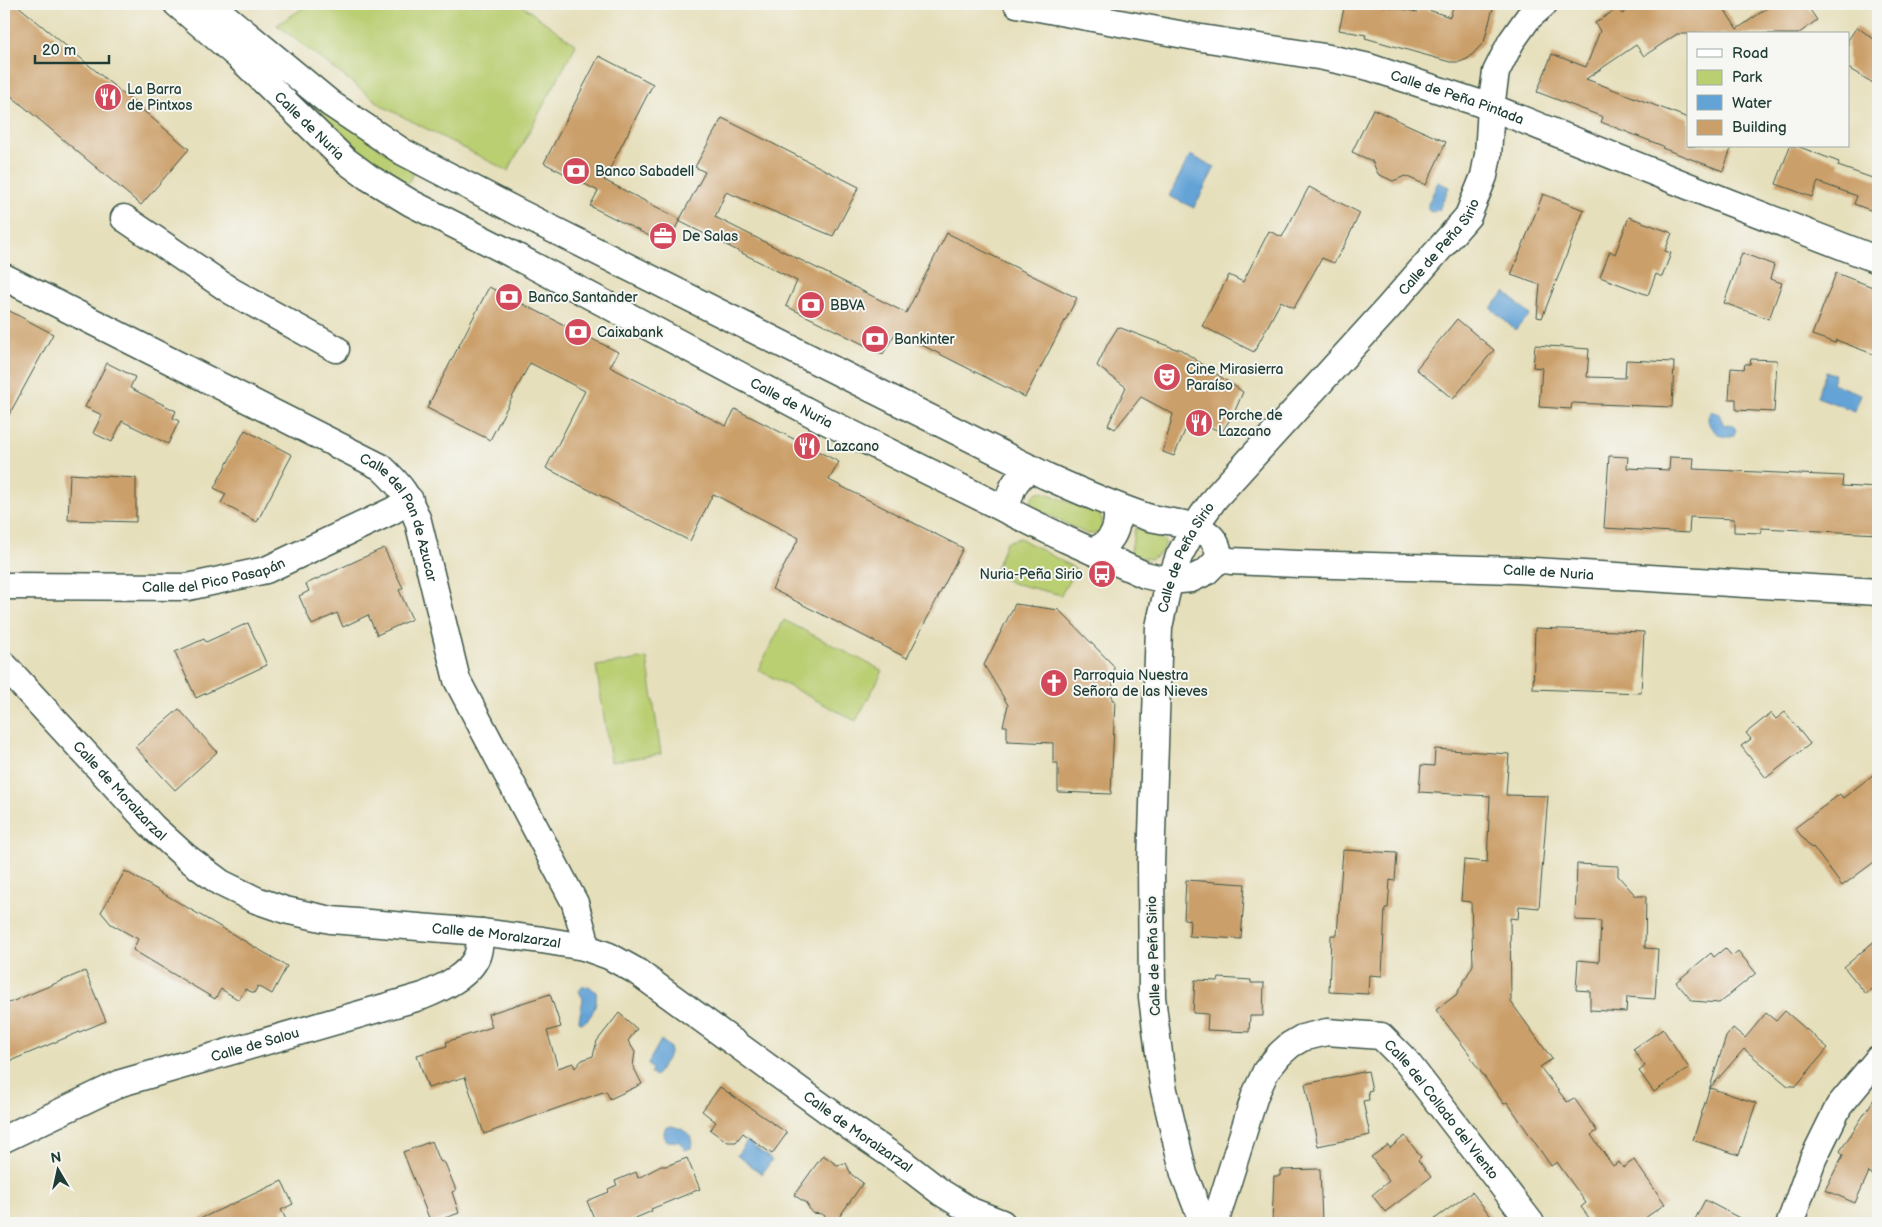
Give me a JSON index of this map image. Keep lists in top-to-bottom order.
{
  "streets": {
    "street": [
      "Calle de Peña Pintada",
      "Calle de Nuria",
      "Calle de Peña Sirio",
      "Calle del Pan de Azucar",
      "Calle del Pico Pasapán",
      "Calle de Moralzarzal",
      "Calle de Salou",
      "Calle del Collado del Viento"
    ]
  },
  "crossings": [
    ["Calle de Peña Pintada", "Calle de Peña Sirio"],
    ["Calle de Nuria", "Calle de Peña Sirio"],
    ["Calle del Pan de Azucar", "Calle del Pico Pasapán"],
    ["Calle del Pan de Azucar", "Calle de Moralzarzal"],
    ["Calle de Moralzarzal", "Calle de Salou"]
  ],
  "places": {
    "restaurant": ["La Barra de Pintxos", "Porche de Lazcano", "Lazcano"],
    "bank": [
      "Banco Sabadell",
      "Banco Santander",
      "BBVA",
      "Caixabank",
      "Bankinter"
    ],
    "office": ["De Salas"],
    "theatre": ["Cine Mirasierra Paraíso"],
    "bus stop": ["Nuria-Peña Sirio"],
    "church": ["Parroquia Nuestra Señora de las Nieves"]
  },
  "legend": [
    "Road",
    "Park",
    "Water",
    "Building"
  ],
  "scale_bar": "20 m",
  "north": "top"
}
